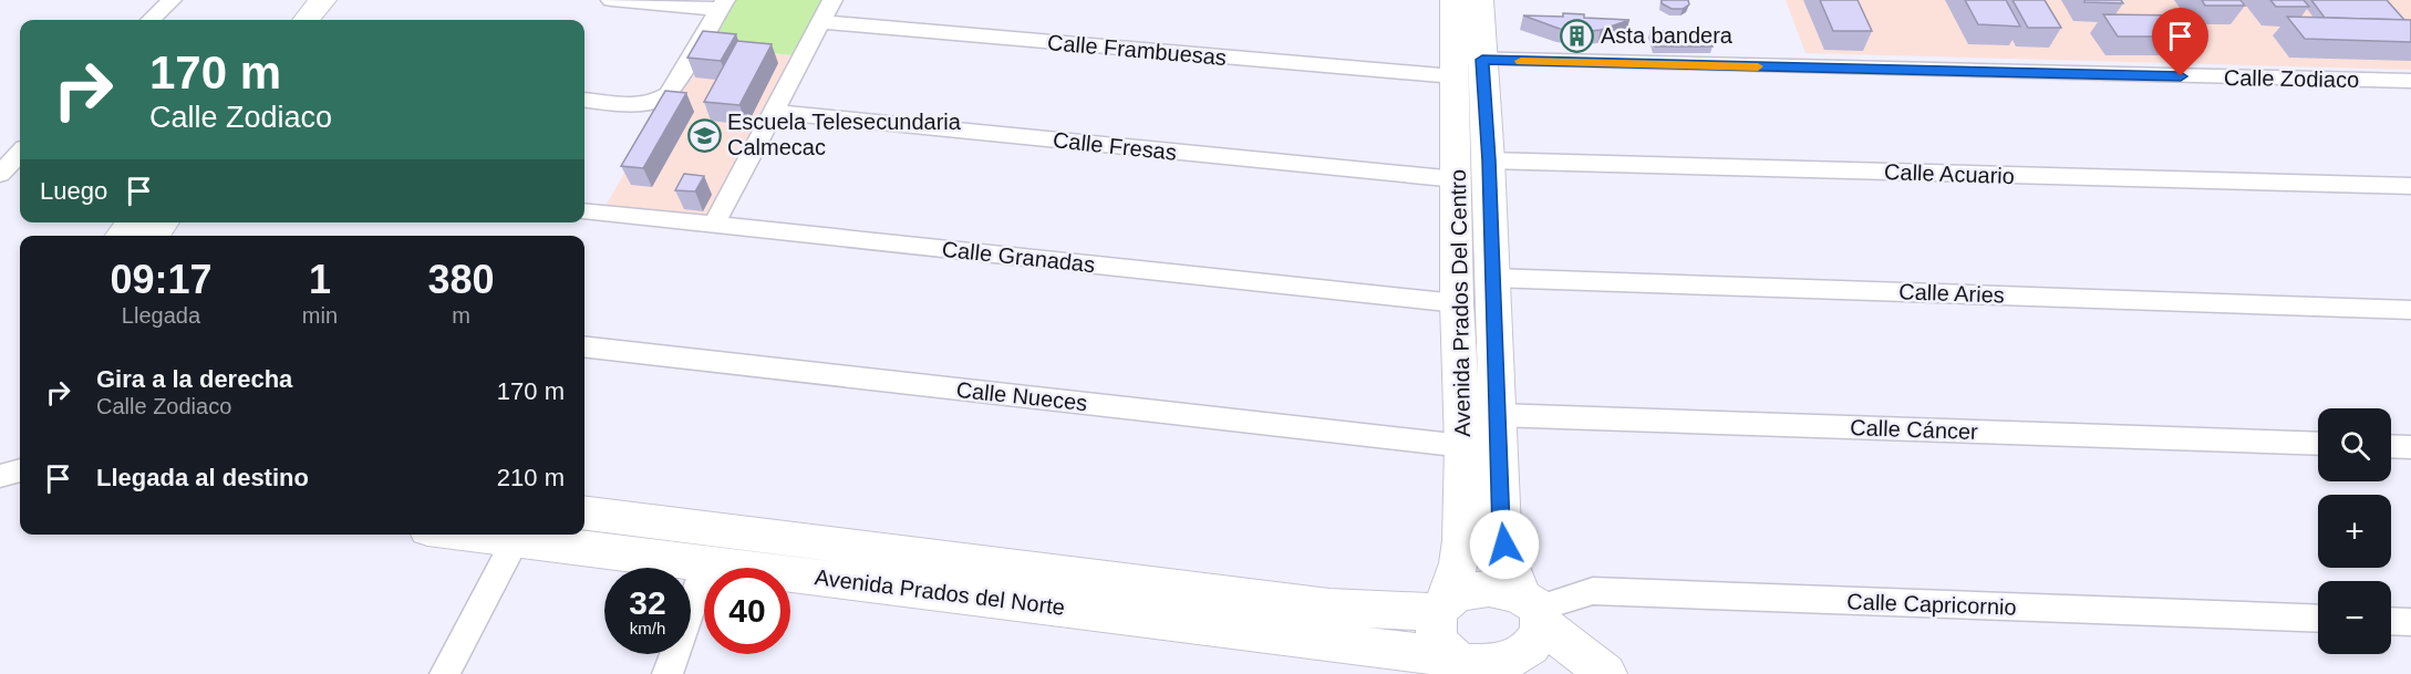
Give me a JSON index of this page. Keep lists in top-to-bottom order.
{
  "streets": {
    "main road": ["Avenida Prados Del Centro", "Avenida Prados del Norte"],
    "street": [
      "Calle Frambuesas",
      "Calle Zodiaco",
      "Calle Fresas",
      "Calle Acuario",
      "Calle Granadas",
      "Calle Aries",
      "Calle Nueces",
      "Calle Cáncer",
      "Calle Capricornio"
    ]
  },
  "crossings": [
    ["Calle Frambuesas", "Calle Zodiaco"],
    ["Calle Frambuesas", "Avenida Prados Del Centro"],
    ["Calle Zodiaco", "Avenida Prados Del Centro"],
    ["Calle Fresas", "Avenida Prados Del Centro"],
    ["Calle Granadas", "Avenida Prados Del Centro"],
    ["Avenida Prados Del Centro", "Calle Nueces"],
    ["Avenida Prados Del Centro", "Avenida Prados del Norte"],
    ["Avenida Prados Del Centro", "Calle Capricornio"],
    ["Avenida Prados del Norte", "Calle Capricornio"]
  ],
  "places": {
    "building": ["Asta bandera"],
    "school or university": ["Escuela Telesecundaria Calmecac"]
  },
  "page": {
    "turn": ["170 m", "Calle Zodiaco"],
    "then": "Luego",
    "eta": [
      "09:17",
      "Llegada",
      "1",
      "min",
      "380",
      "m"
    ],
    "list": [
      {
        "name": "Gira a la derecha",
        "note": "Calle Zodiaco",
        "value": "170 m"
      },
      {
        "name": "Llegada al destino",
        "value": "210 m"
      }
    ],
    "map_buttons": ["+", "−"],
    "speed": "32 km/h",
    "limit": "40"
  }
}
